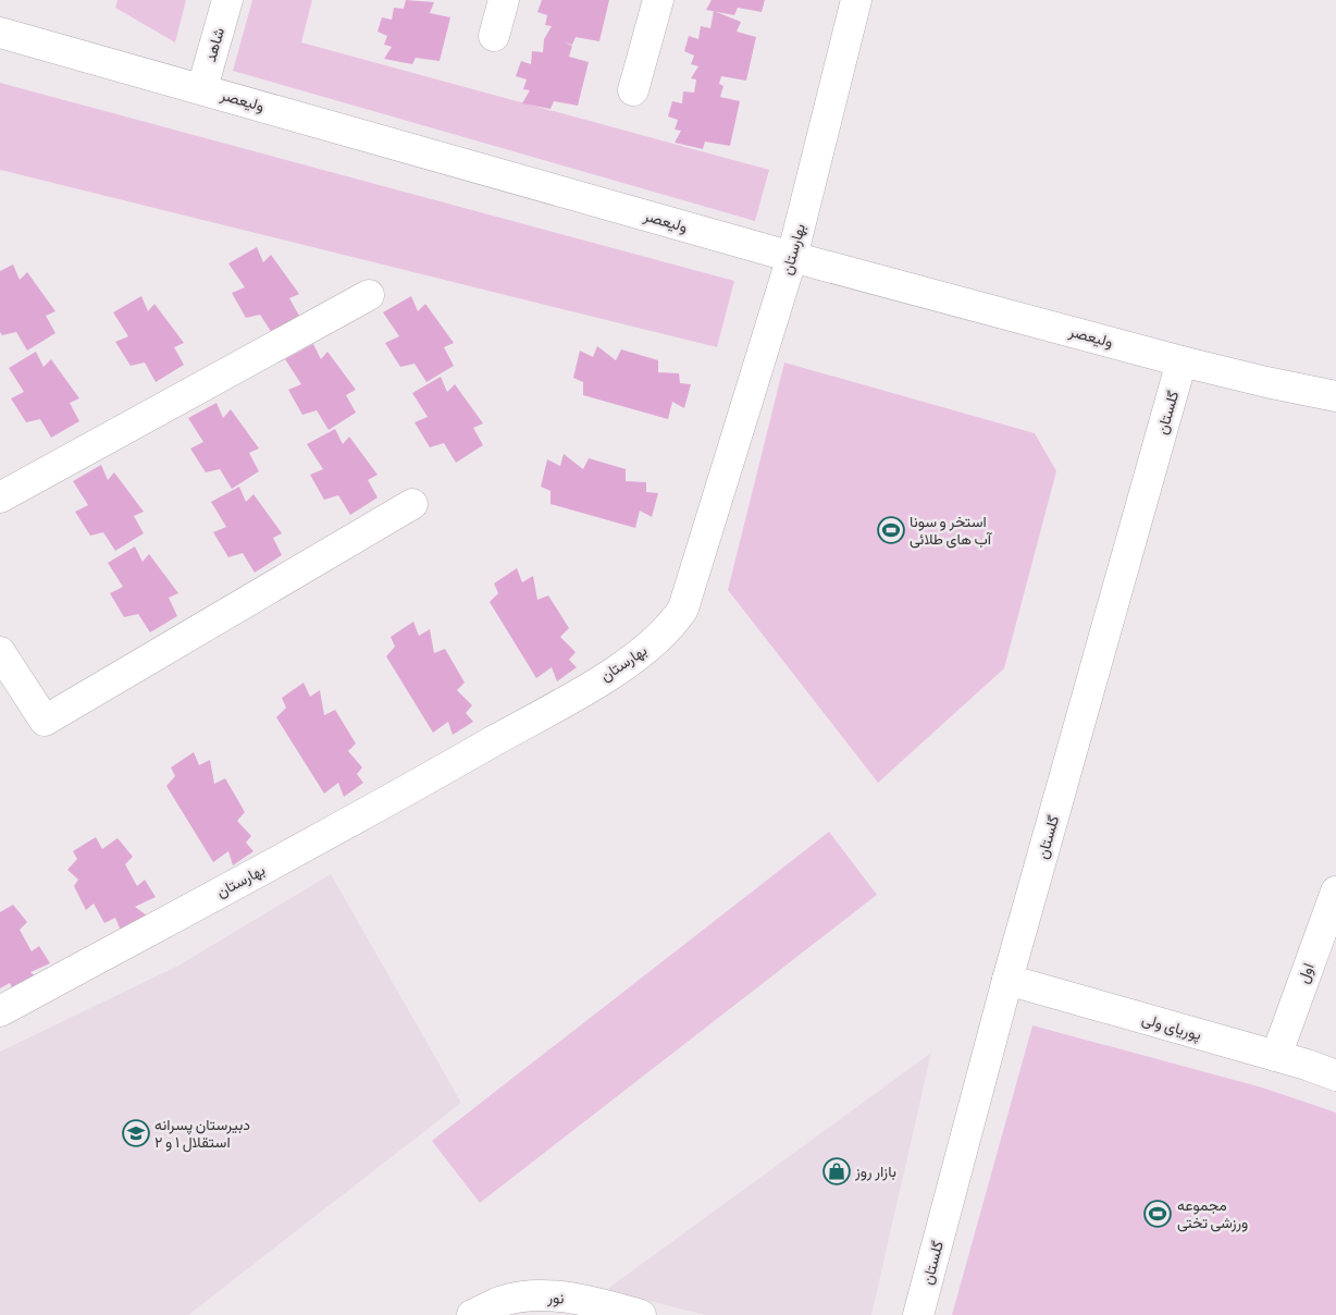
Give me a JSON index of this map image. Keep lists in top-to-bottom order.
{
  "streets": {
    "street": [
      "شاهد",
      "ولیعصر",
      "بهارستان",
      "گلستان",
      "اول",
      "پوریای ولی",
      "نور"
    ]
  },
  "crossings": [
    ["شاهد", "ولیعصر"],
    ["ولیعصر", "بهارستان"],
    ["ولیعصر", "گلستان"],
    ["گلستان", "پوریای ولی"],
    ["اول", "پوریای ولی"]
  ],
  "places": {
    "sports": ["استخر و سونا آب های طلائی", "مجموعه ورزشی تختی"],
    "school or university": ["دبیرستان پسرانه استقلال ۱ و ۲"],
    "shop": ["بازار روز"]
  }
}
